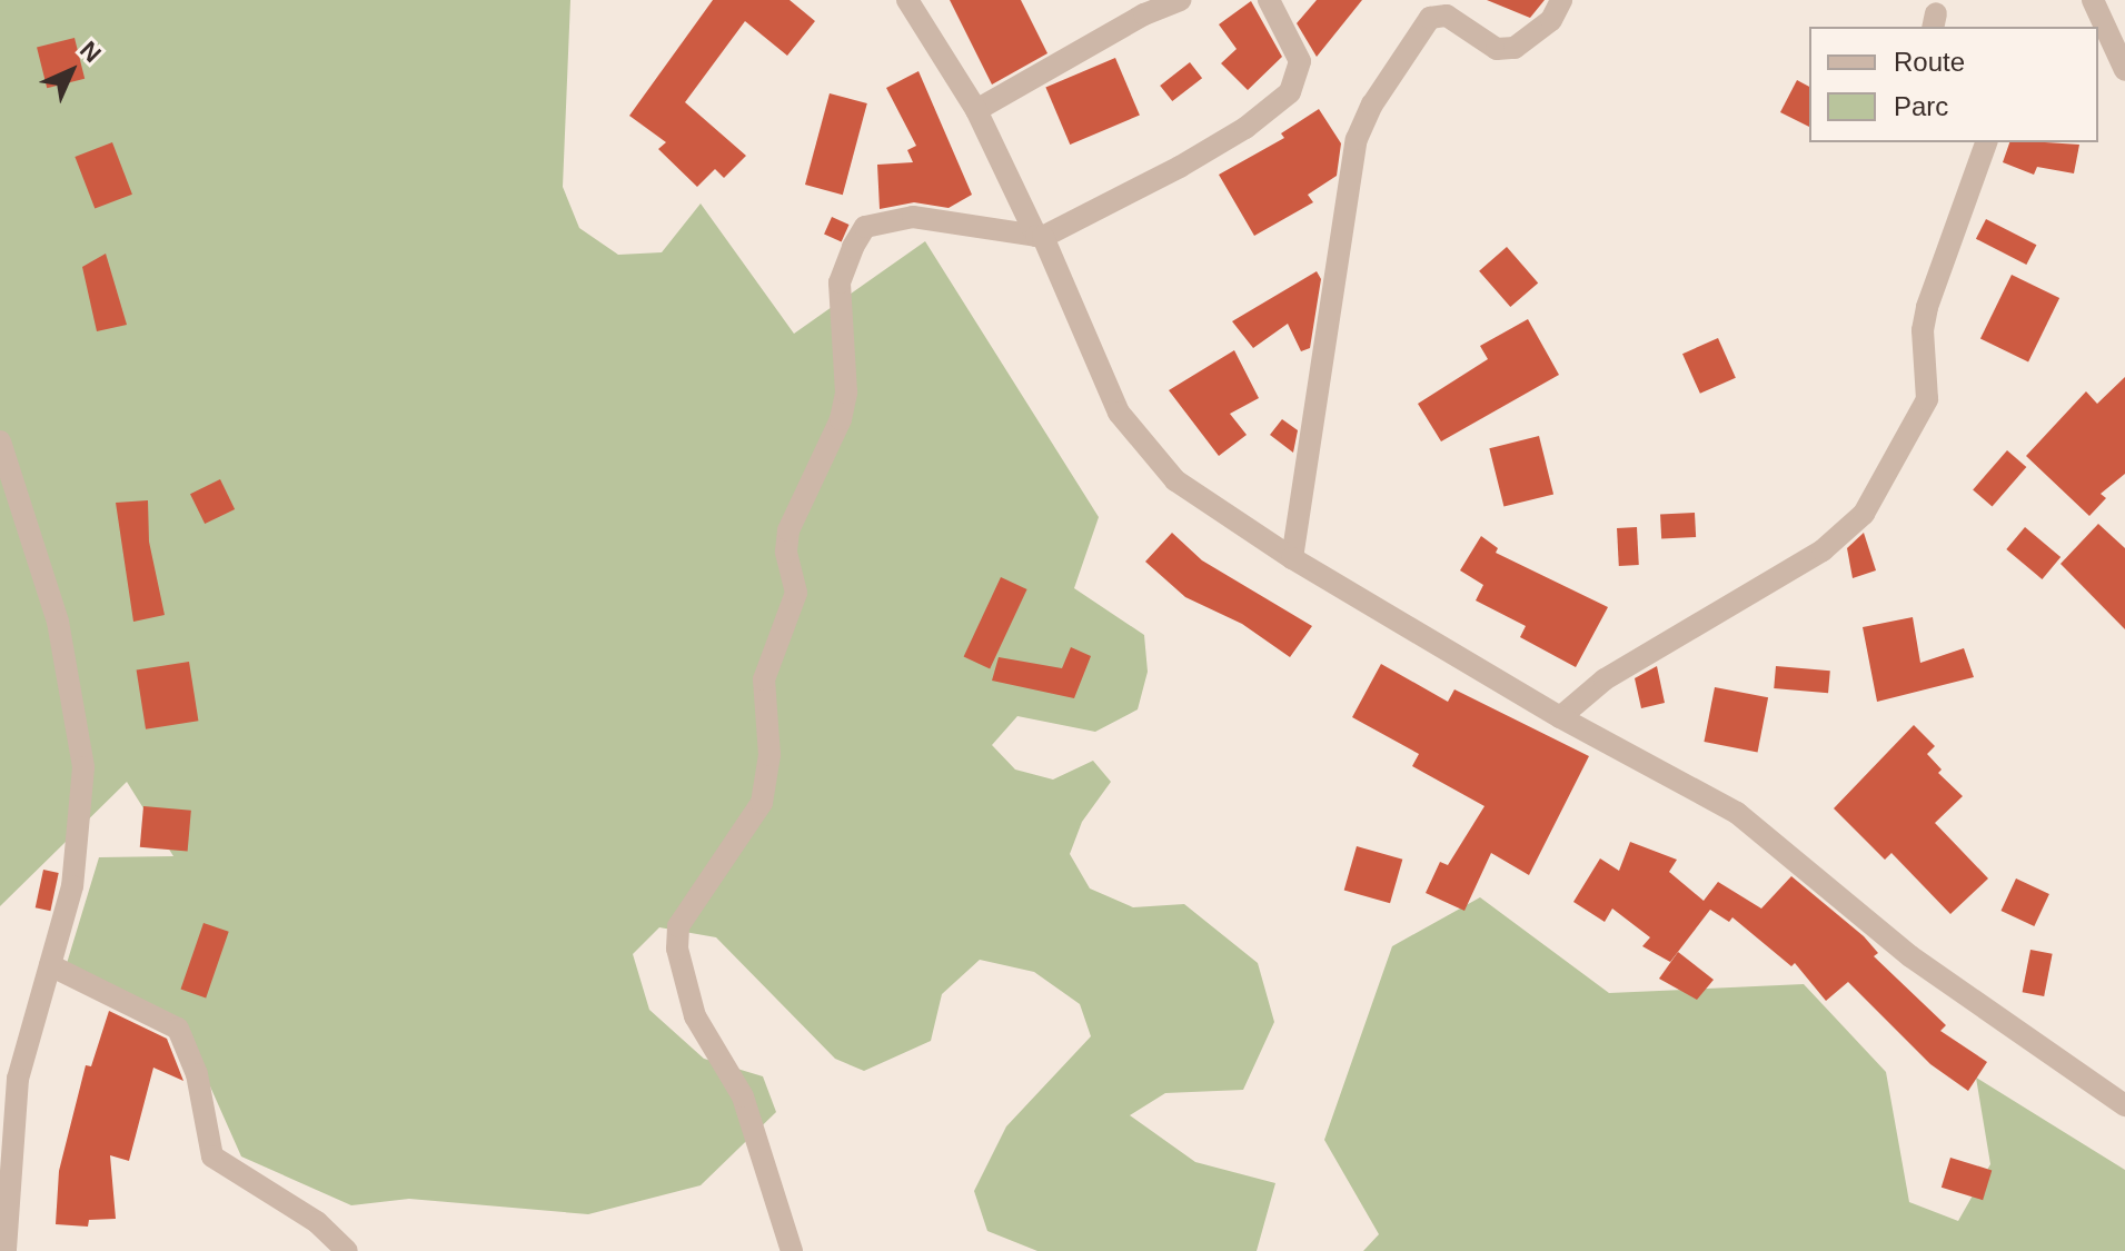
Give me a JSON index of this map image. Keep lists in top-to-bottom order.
{
  "legend": ["Route", "Parc"],
  "north": "top right"
}
